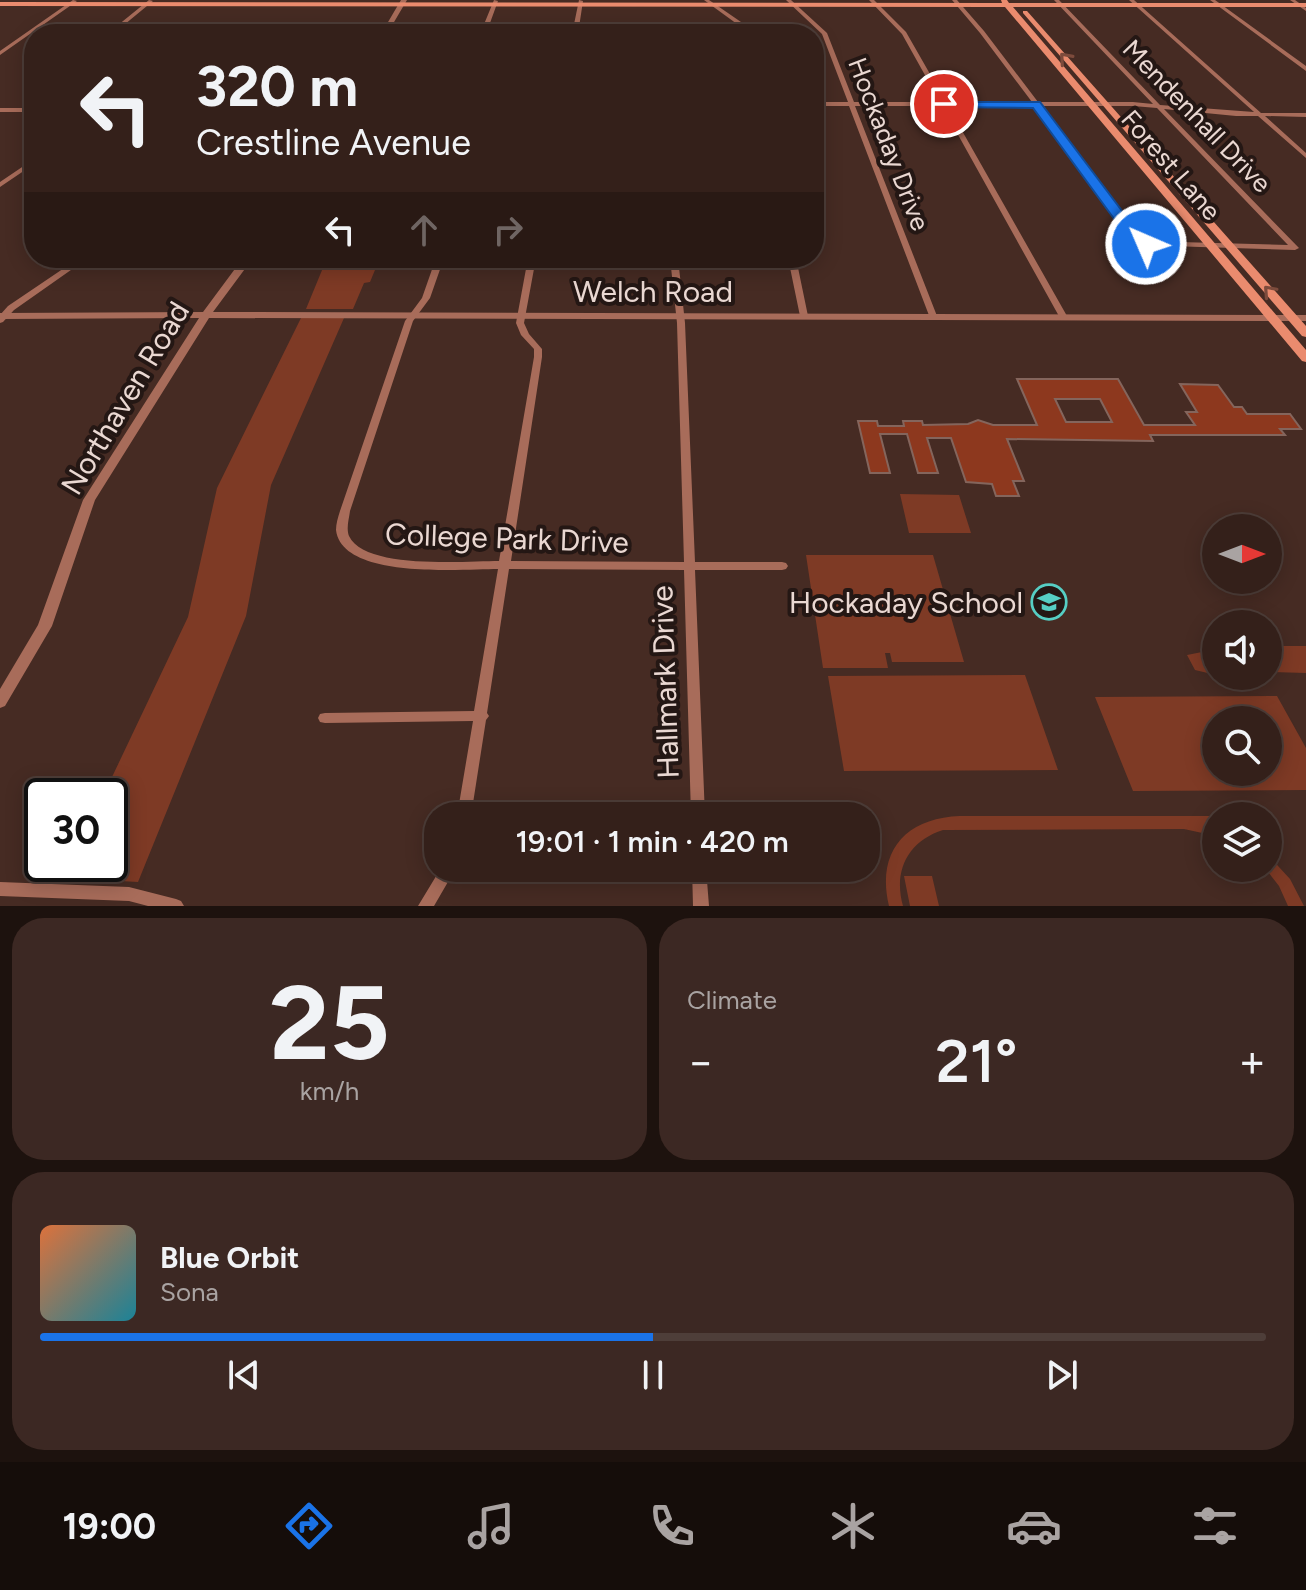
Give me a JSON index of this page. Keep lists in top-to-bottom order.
{
  "streets": {
    "main road": ["Forest Lane"],
    "street": [
      "Mendenhall Drive",
      "Hockaday Drive",
      "Welch Road",
      "Northaven Road",
      "College Park Drive",
      "Hallmark Drive"
    ]
  },
  "crossings": [
    ["Mendenhall Drive", "Forest Lane"],
    ["Hockaday Drive", "Welch Road"],
    ["Forest Lane", "Welch Road"],
    ["Welch Road", "Northaven Road"],
    ["Welch Road", "College Park Drive"],
    ["Welch Road", "Hallmark Drive"],
    ["College Park Drive", "Hallmark Drive"]
  ],
  "places": {
    "school or university": ["Hockaday School"]
  },
  "north": "right",
  "page": {
    "turn": ["320 m", "Crestline Avenue"],
    "limit": "30",
    "trip": "19:01 · 1 min · 420 m",
    "tile": [
      ["25", "km/h"],
      "Climate"
    ],
    "heat": ["−", "21°", "+"],
    "song": ["Blue Orbit", "Sona"],
    "tabs": "19:00"
  }
}
